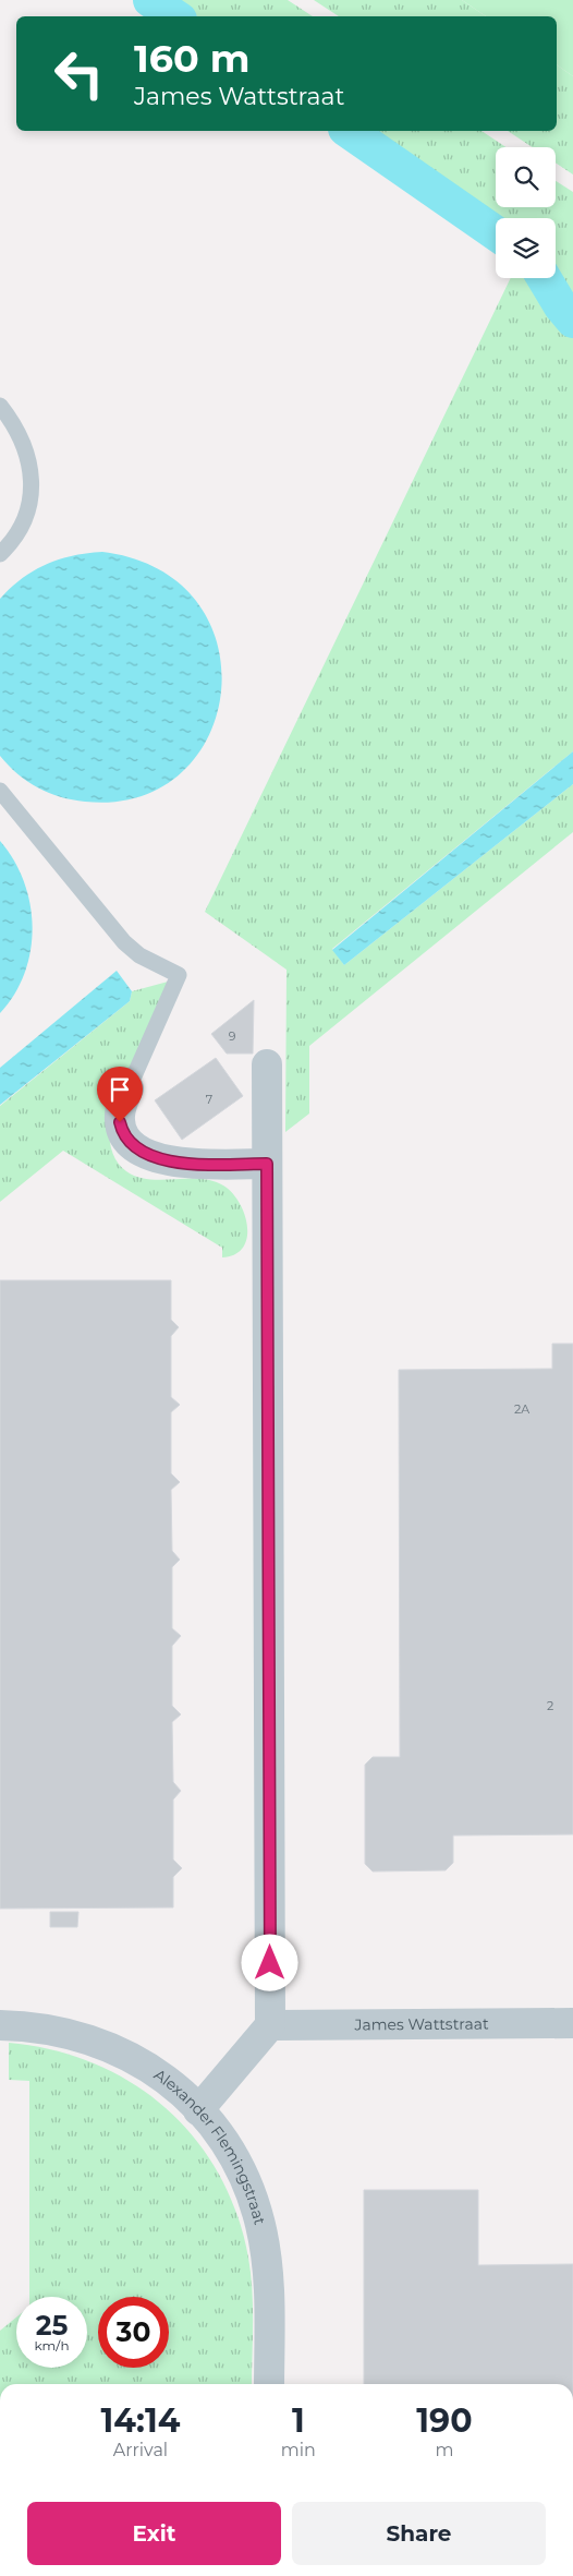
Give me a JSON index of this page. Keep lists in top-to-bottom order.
{
  "streets": {
    "street": ["James Wattstraat", "Alexander Flemingstraat"]
  },
  "house_numbers": [
    "9",
    "7",
    "2A",
    "2"
  ],
  "page": {
    "turn": ["160 m", "James Wattstraat"],
    "speed": "25 km/h",
    "limit": "30",
    "eta": [
      "14:14",
      "Arrival",
      "1",
      "min",
      "190",
      "m"
    ],
    "buttons": ["Exit", "Share"]
  }
}
